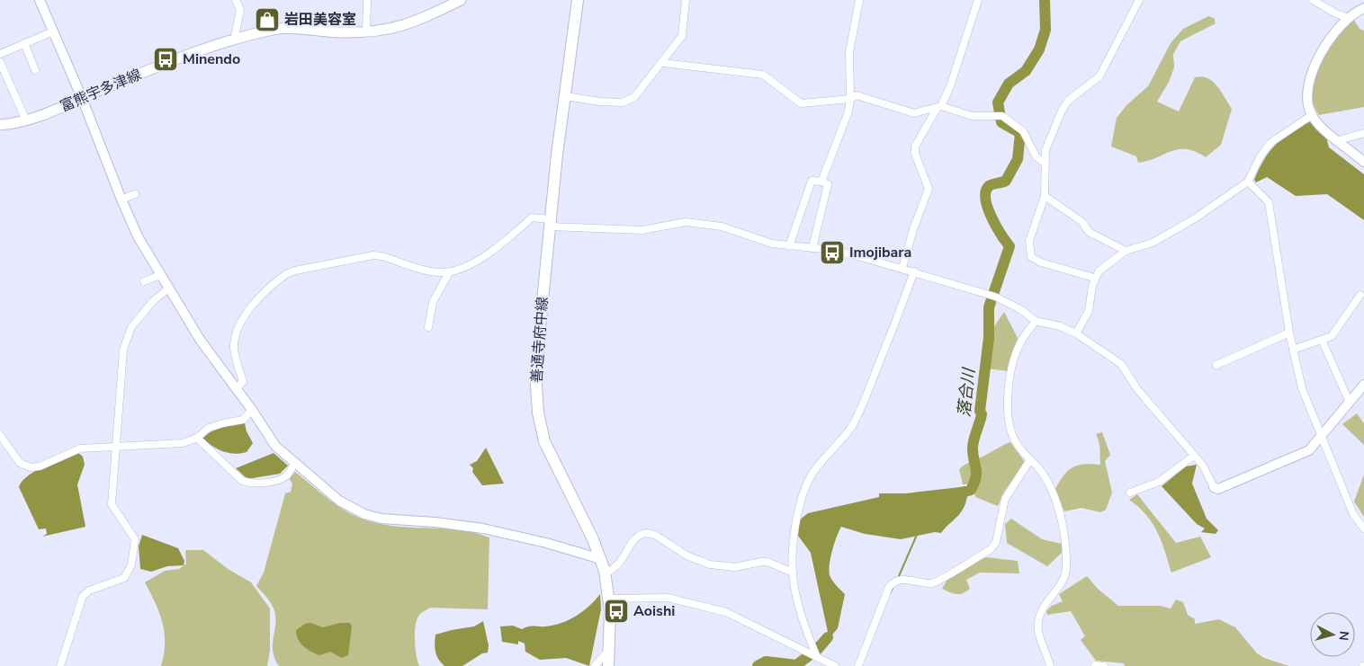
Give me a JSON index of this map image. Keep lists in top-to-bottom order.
{
  "streets": {
    "main road": ["富熊宇多津線", "善通寺府中線"]
  },
  "water": ["落合川"],
  "places": {
    "shop": ["岩田美容室"],
    "bus stop": ["Minendo", "Imojibara", "Aoishi"]
  },
  "north": "right"
}
